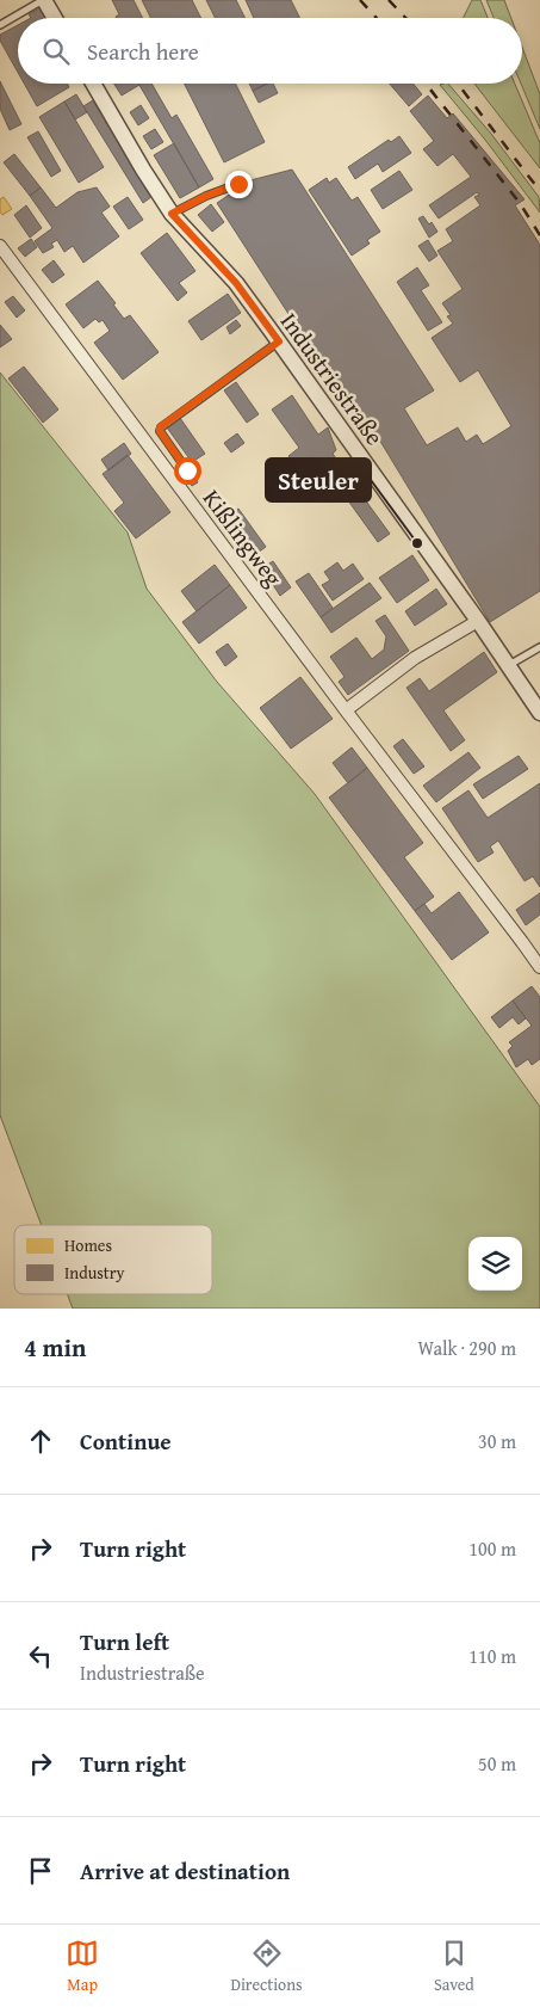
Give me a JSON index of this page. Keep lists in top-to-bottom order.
{
  "streets": {
    "street": ["Industriestraße", "Kißlingweg"]
  },
  "places": ["Steuler"],
  "legend": ["Homes", "Industry"],
  "page": {
    "search": "Search here",
    "heading": ["4 min", "Walk · 290 m"],
    "list": [
      ["Continue", "30 m"],
      ["Turn right", "100 m"],
      ["Turn left", "Industriestraße", "110 m"],
      ["Turn right", "50 m"],
      "Arrive at destination"
    ],
    "nav": ["Map", "Directions", "Saved"]
  }
}
